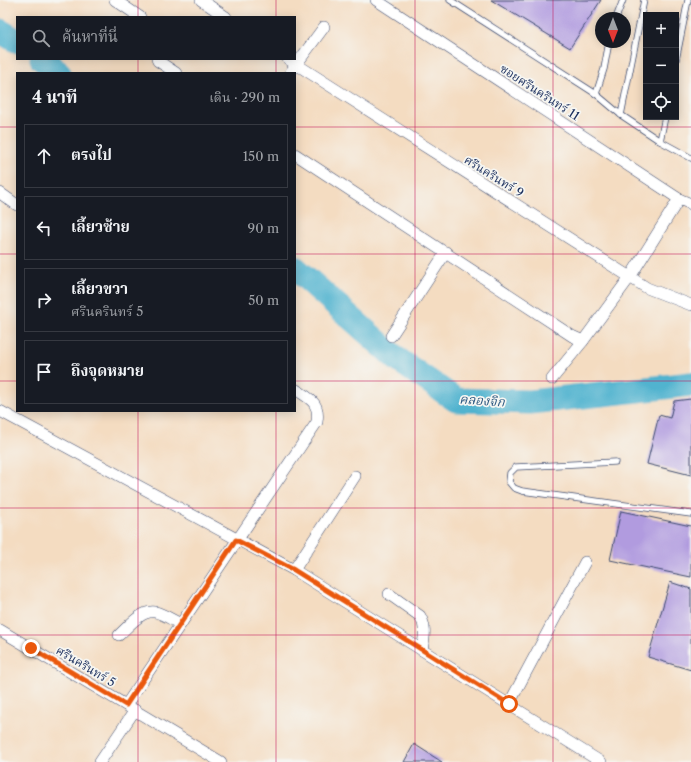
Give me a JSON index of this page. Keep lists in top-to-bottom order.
{
  "streets": {
    "street": ["ซอยศรีนครินทร์ 11", "ศรีนครินทร์ 9", "ศรีนครินทร์ 5"]
  },
  "water": ["คลองจิก"],
  "north": "bottom",
  "page": {
    "map_buttons": ["+", "−"],
    "search": "ค้นหาที่นี่",
    "heading": ["4 นาที", "เดิน · 290 m"],
    "list": [
      ["ตรงไป", "150 m"],
      ["เลี้ยวซ้าย", "90 m"],
      ["เลี้ยวขวา", "ศรีนครินทร์ 5", "50 m"],
      "ถึงจุดหมาย"
    ]
  }
}
